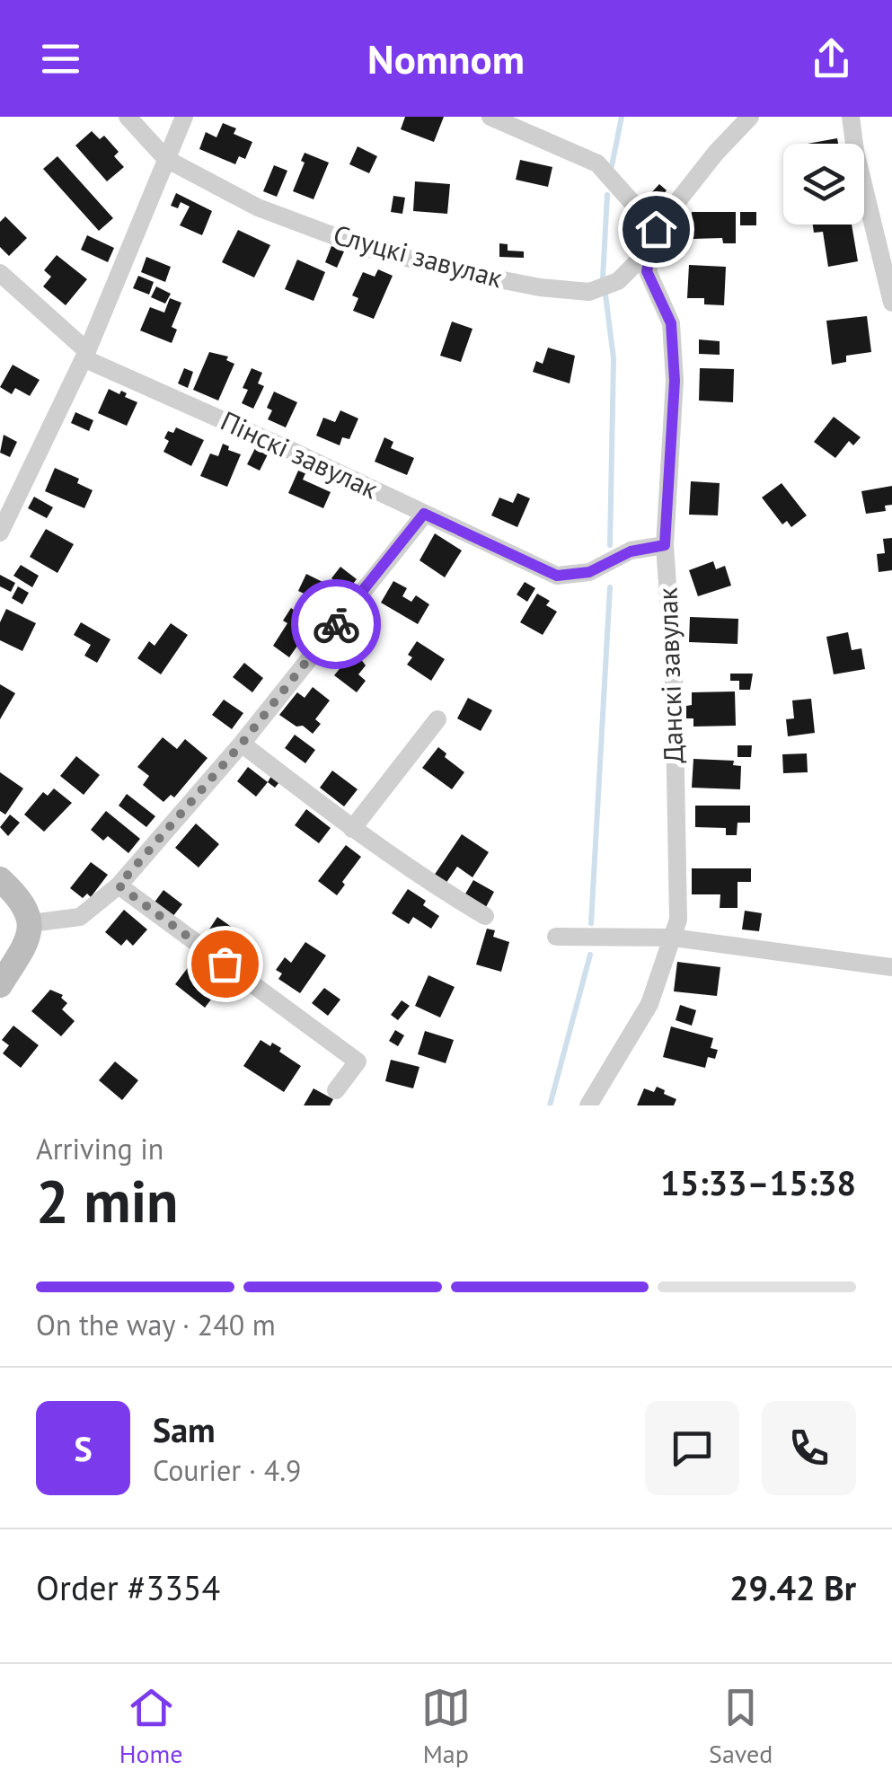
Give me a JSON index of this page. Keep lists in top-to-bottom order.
{
  "streets": {
    "street": ["Слуцкі завулак", "Пінскі завулак", "Данскі завулак"]
  },
  "crossings": [
    ["Слуцкі завулак", "Данскі завулак"],
    ["Пінскі завулак", "Данскі завулак"]
  ],
  "page": {
    "header": "Nomnom",
    "heading": ["2 min", "Arriving in", "15:33–15:38"],
    "panel": [
      "Sam",
      "Courier · 4.9",
      "Order #3354",
      "29.42 Br"
    ],
    "bar": "On the way · 240 m",
    "round": "S",
    "tabs": ["Home", "Map", "Saved"]
  }
}
